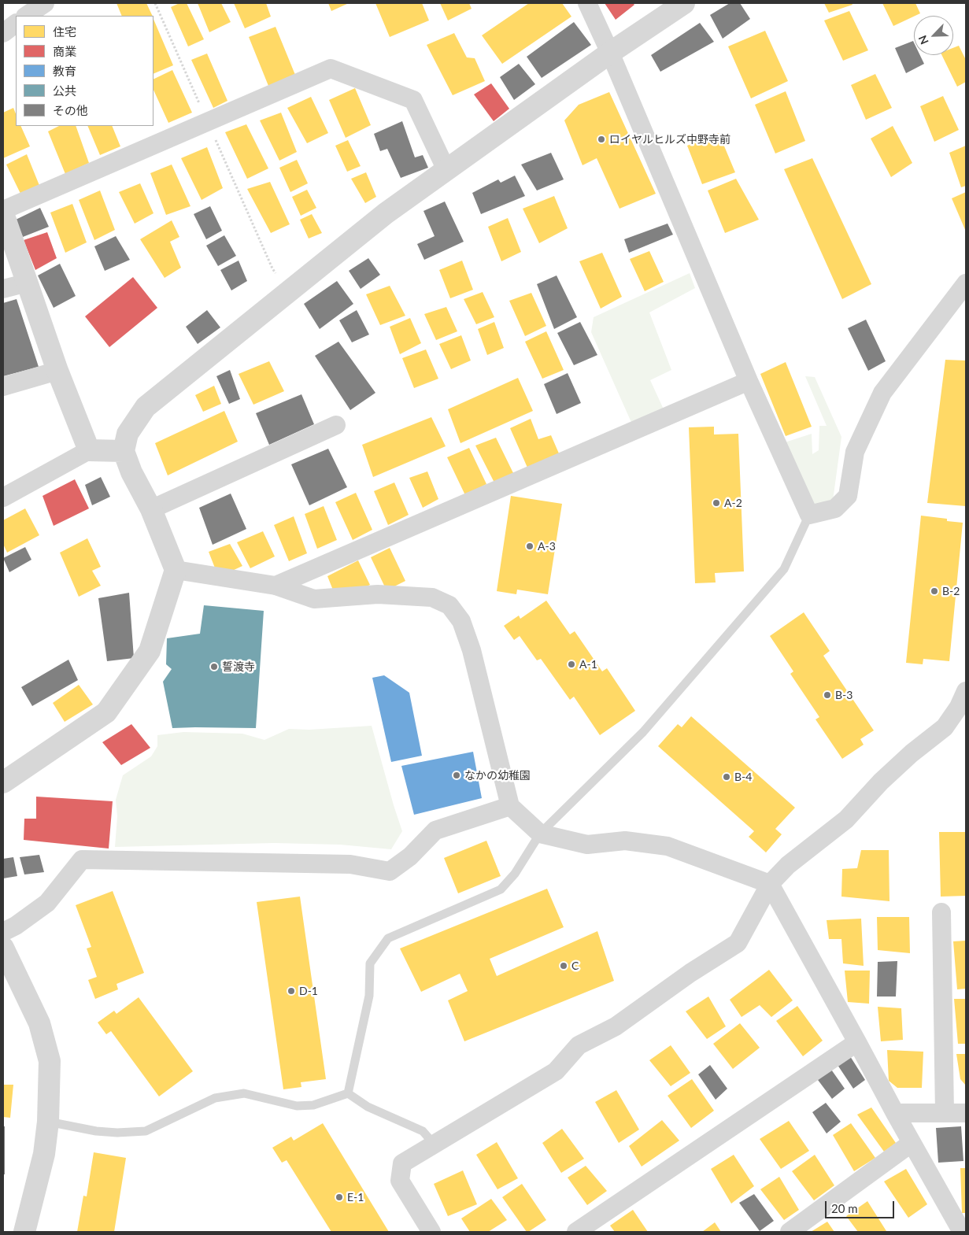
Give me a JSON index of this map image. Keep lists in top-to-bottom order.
{
  "places": [
    "ロイヤルヒルズ中野寺前",
    "A-2",
    "A-3",
    "B-2",
    "A-1",
    "誓渡寺",
    "B-3",
    "なかの幼稚園",
    "B-4",
    "C",
    "D-1",
    "E-1"
  ],
  "legend": [
    "住宅",
    "商業",
    "教育",
    "公共",
    "その他"
  ],
  "scale_bar": "20 m",
  "north": "bottom left"
}
